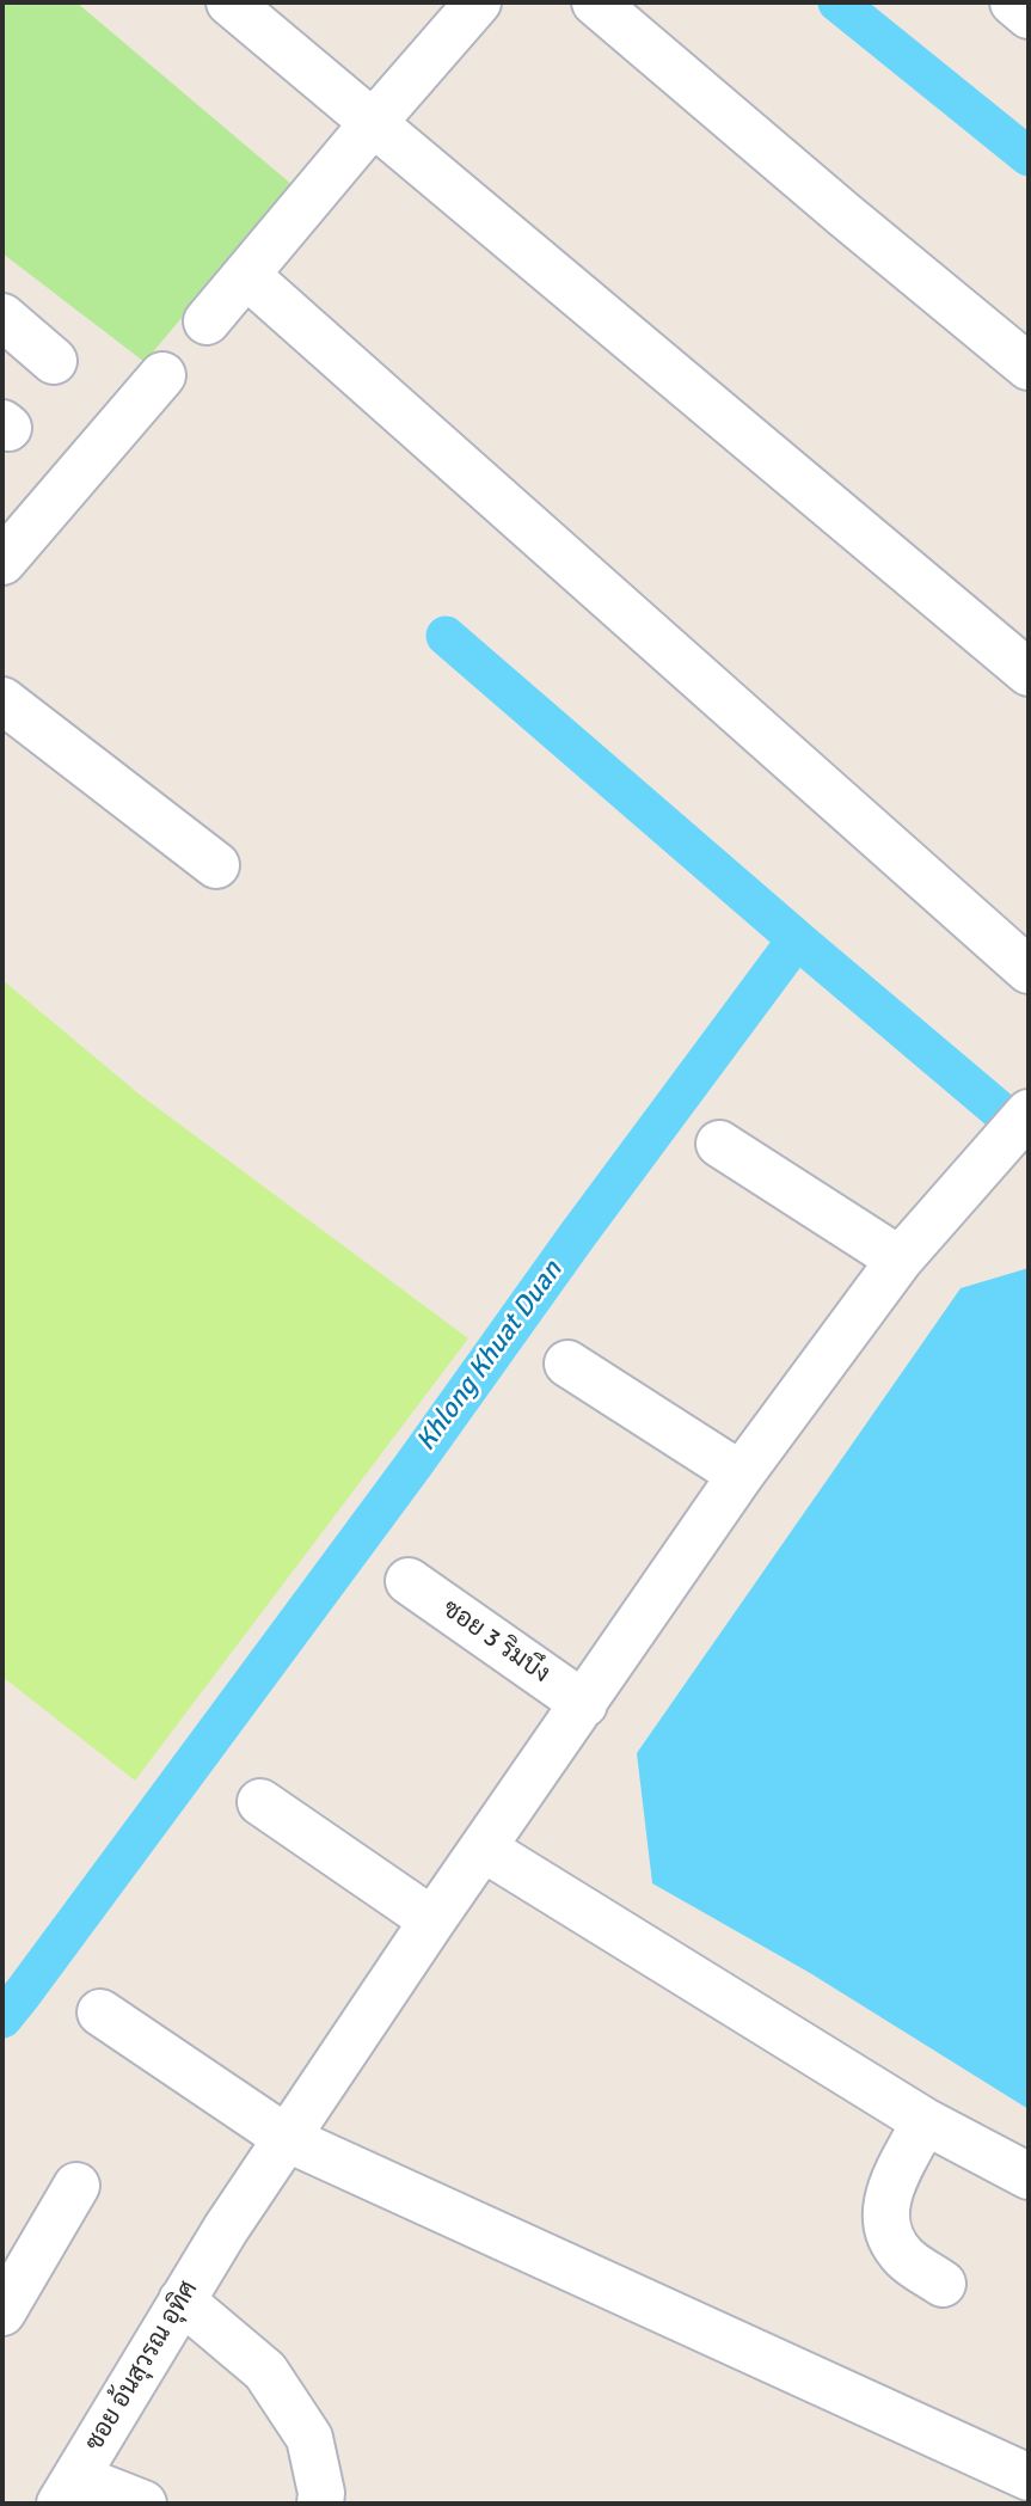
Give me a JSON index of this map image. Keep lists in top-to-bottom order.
{
  "streets": {
    "street": ["ซอย 3 ริมบึง", "ซอย อ้นสุวรณ อุทิศ"]
  },
  "crossings": [
    ["ซอย 3 ริมบึง", "ซอย อ้นสุวรณ อุทิศ"]
  ],
  "water": ["Khlong Khuat Duan"]
}
